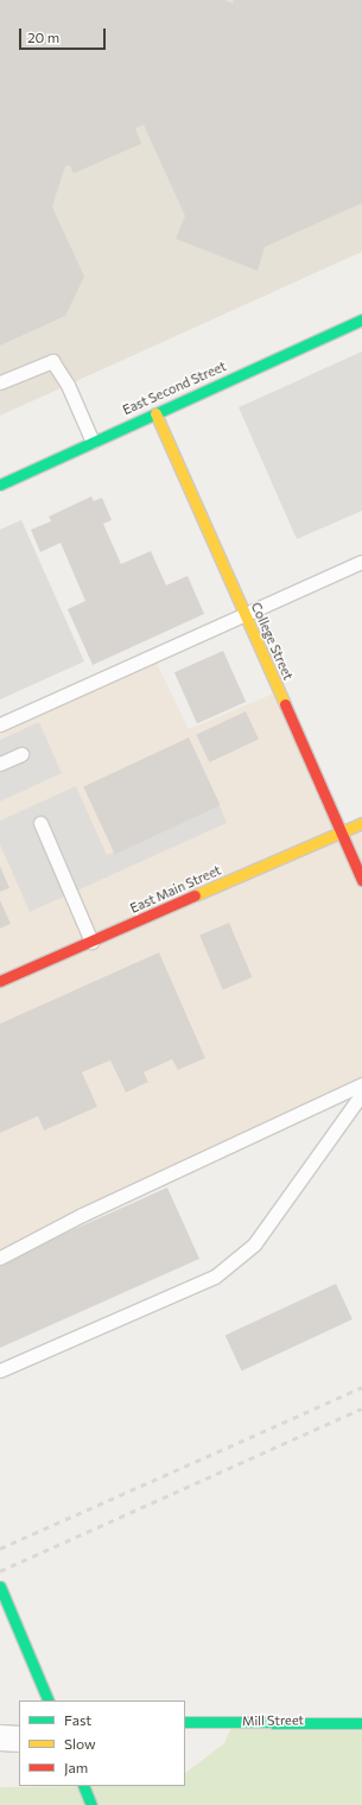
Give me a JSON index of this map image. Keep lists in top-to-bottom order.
{
  "streets": {
    "street": [
      "East Second Street",
      "College Street",
      "East Main Street",
      "Mill Street"
    ]
  },
  "crossings": [
    ["East Second Street", "College Street"],
    ["College Street", "East Main Street"]
  ],
  "legend": ["Fast", "Slow", "Jam"],
  "scale_bar": "20 m"
}
